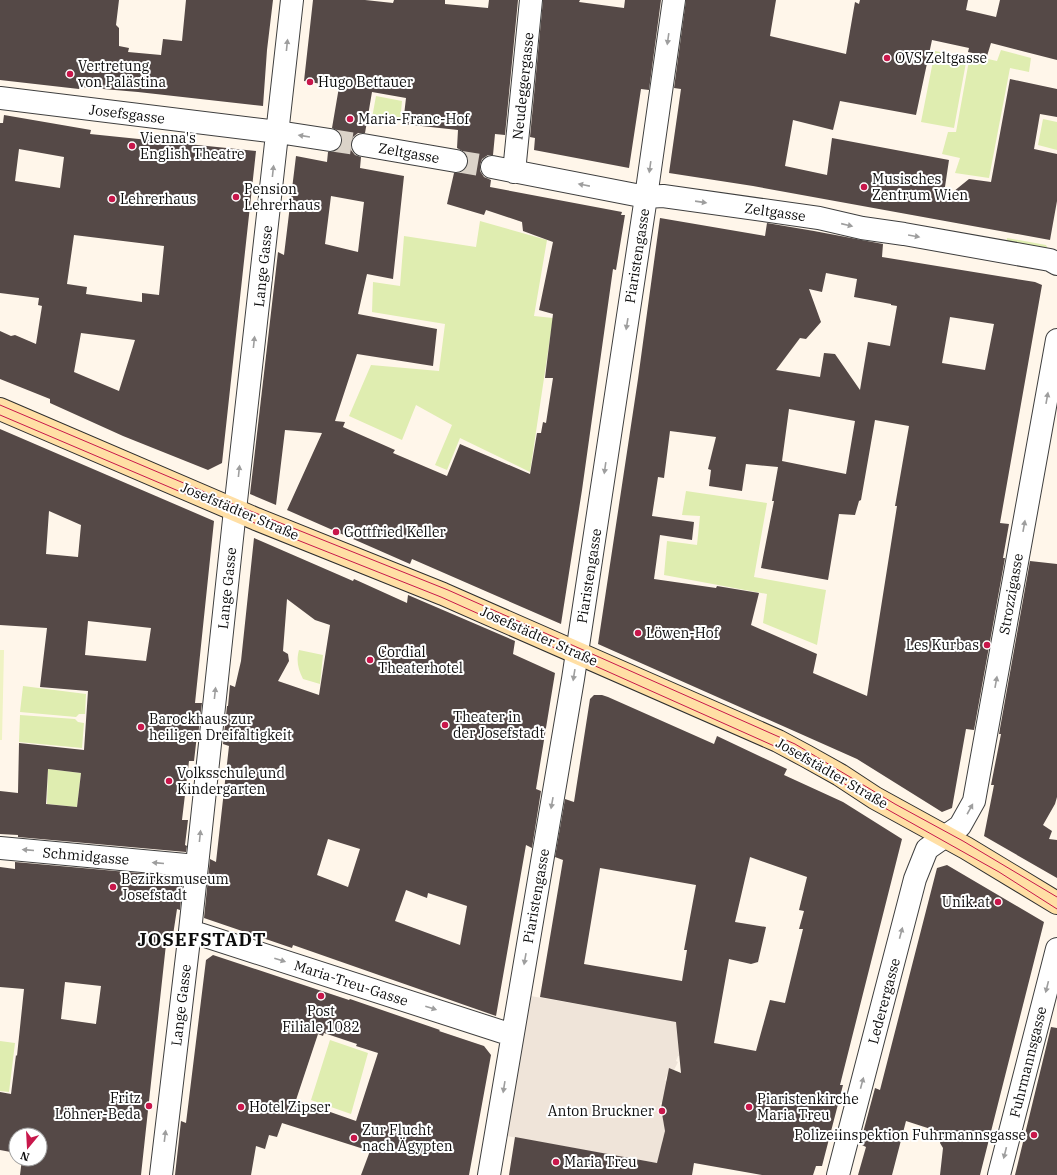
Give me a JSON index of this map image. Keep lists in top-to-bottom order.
{
  "streets": {
    "street": [
      "Neudeggergasse",
      "Josefsgasse",
      "Zeltgasse",
      "Piaristengasse",
      "Lange Gasse",
      "Josefstädter Straße",
      "Strozzigasse",
      "Schmidgasse",
      "Maria-Treu-Gasse",
      "Lederergasse",
      "Fuhrmannsgasse"
    ]
  },
  "crossings": [
    ["Neudeggergasse", "Zeltgasse"],
    ["Josefsgasse", "Lange Gasse"],
    ["Zeltgasse", "Piaristengasse"],
    ["Piaristengasse", "Josefstädter Straße"],
    ["Piaristengasse", "Maria-Treu-Gasse"],
    ["Lange Gasse", "Josefstädter Straße"],
    ["Lange Gasse", "Schmidgasse"],
    ["Lange Gasse", "Maria-Treu-Gasse"],
    ["Josefstädter Straße", "Strozzigasse"],
    ["Josefstädter Straße", "Lederergasse"],
    ["Strozzigasse", "Lederergasse"]
  ],
  "one_way": [
    "Piaristengasse",
    "Lange Gasse",
    "Strozzigasse",
    "Schmidgasse",
    "Maria-Treu-Gasse",
    "Lederergasse",
    "Fuhrmannsgasse"
  ],
  "districts": ["JOSEFSTADT"],
  "places": [
    "OVS Zeltgasse",
    "Vertretung von Palästina",
    "Hugo Bettauer",
    "Maria-Franc-Hof",
    "Vienna's English Theatre",
    "Musisches Zentrum Wien",
    "Pension Lehrerhaus",
    "Lehrerhaus",
    "Gottfried Keller",
    "Löwen-Hof",
    "Les Kurbas",
    "Cordial Theaterhotel",
    "Theater in der Josefstadt",
    "Barockhaus zur heiligen Dreifaltigkeit",
    "Volksschule und Kindergarten",
    "Bezirksmuseum Josefstadt",
    "Unik.at",
    "Post Filiale 1082",
    "Fritz Löhner-Beda",
    "Hotel Zipser",
    "Piaristenkirche Maria Treu",
    "Anton Bruckner",
    "Polizeiinspektion Fuhrmannsgasse",
    "Zur Flucht nach Ägypten",
    "Maria Treu"
  ],
  "north": "bottom"
}
